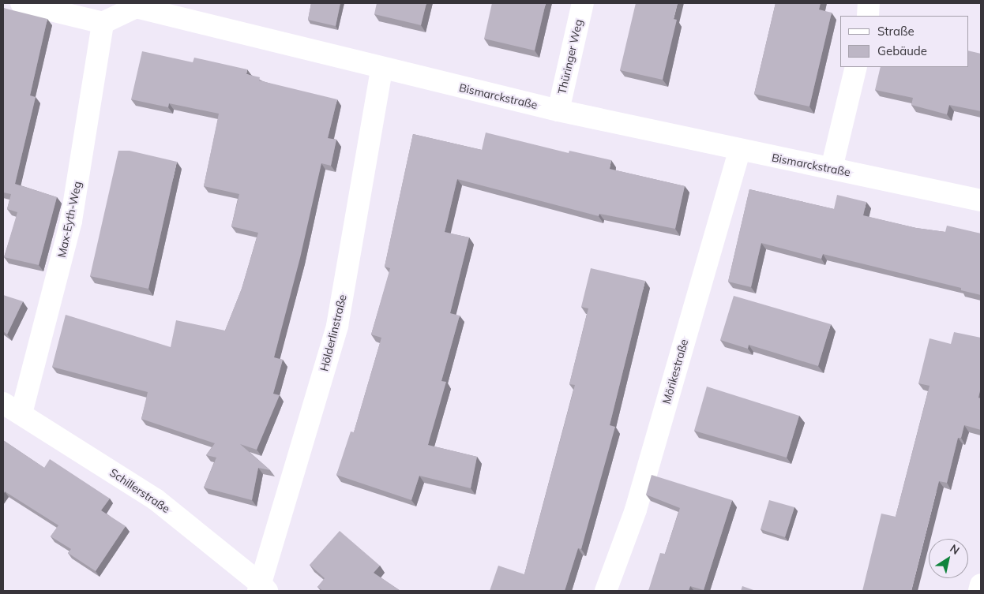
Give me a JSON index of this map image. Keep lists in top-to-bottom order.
{
  "streets": {
    "street": [
      "Thüringer Weg",
      "Bismarckstraße",
      "Max-Eyth-Weg",
      "Hölderlinstraße",
      "Mörikestraße",
      "Schillerstraße"
    ]
  },
  "crossings": [
    ["Thüringer Weg", "Bismarckstraße"],
    ["Bismarckstraße", "Max-Eyth-Weg"],
    ["Bismarckstraße", "Hölderlinstraße"],
    ["Bismarckstraße", "Mörikestraße"],
    ["Max-Eyth-Weg", "Schillerstraße"],
    ["Hölderlinstraße", "Schillerstraße"]
  ],
  "legend": ["Straße", "Gebäude"],
  "north": "top right"
}
